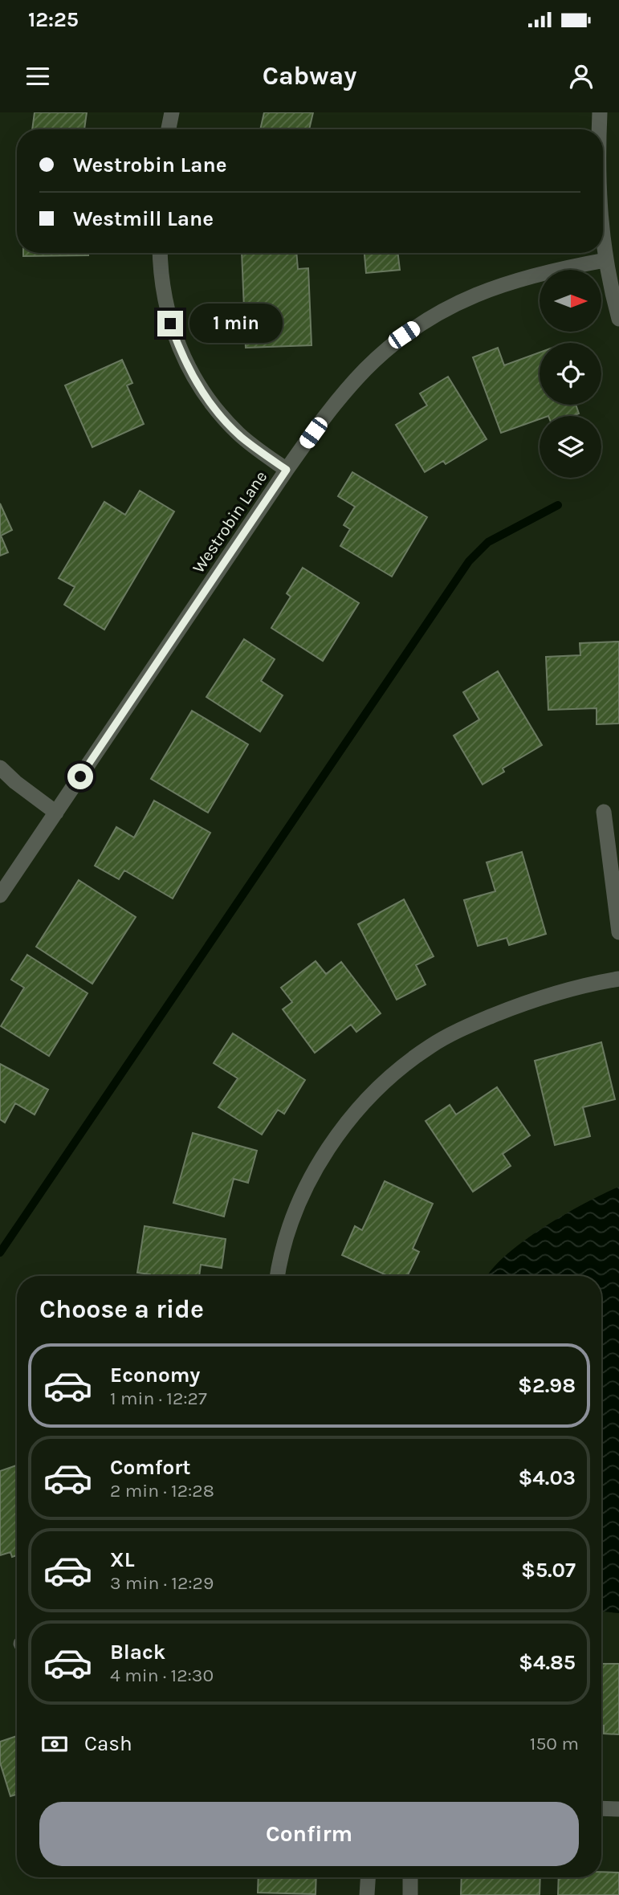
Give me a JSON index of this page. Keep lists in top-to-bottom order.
{
  "streets": {
    "street": ["Westrobin Lane"]
  },
  "north": "right",
  "page": {
    "status": "12:25",
    "header": "Cabway",
    "banner": ["Westrobin Lane", "Westmill Lane"],
    "bubble": "1 min",
    "heading": "Choose a ride",
    "list": [
      {
        "name": "Economy",
        "note": "1 min · 12:27",
        "value": "$2.98"
      },
      {
        "name": "Comfort",
        "note": "2 min · 12:28",
        "value": "$4.03"
      },
      {
        "name": "XL",
        "note": "3 min · 12:29",
        "value": "$5.07"
      },
      {
        "name": "Black",
        "note": "4 min · 12:30",
        "value": "$4.85"
      }
    ],
    "pay": ["Cash", "150 m"],
    "buttons": "Confirm"
  }
}
